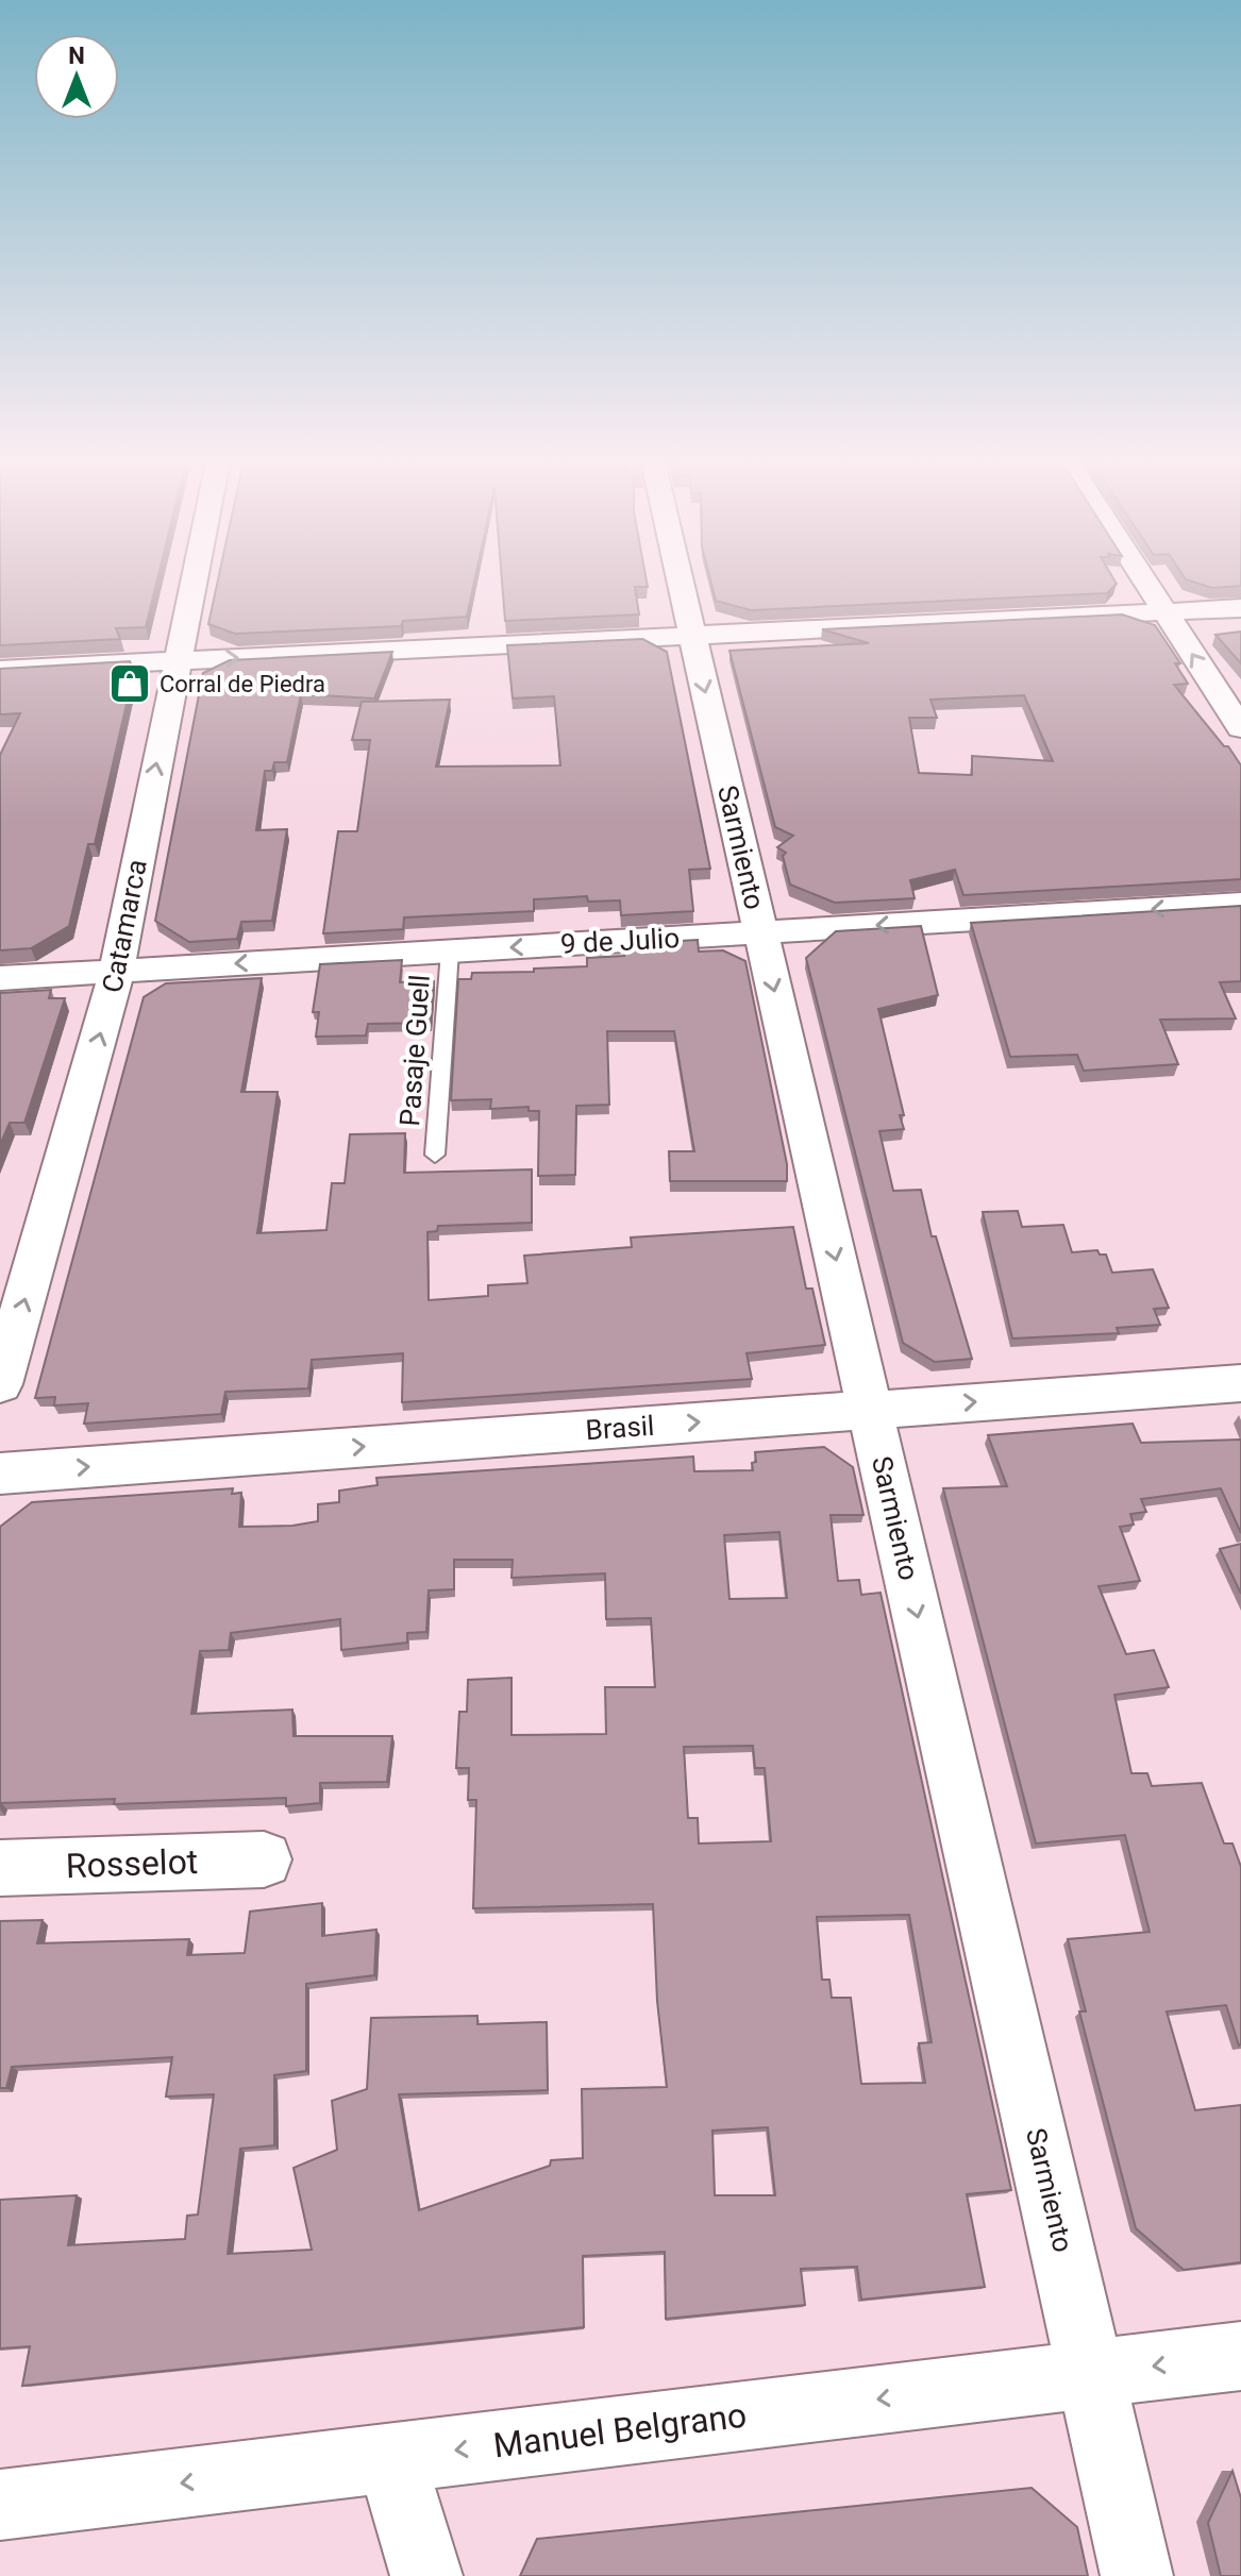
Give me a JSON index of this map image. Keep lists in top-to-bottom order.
{
  "streets": {
    "street": [
      "Sarmiento",
      "Catamarca",
      "9 de Julio",
      "Brasil",
      "Rosselot",
      "Manuel Belgrano"
    ],
    "lane": ["Pasaje Guell"]
  },
  "crossings": [
    ["Sarmiento", "9 de Julio"],
    ["Sarmiento", "Brasil"],
    ["Sarmiento", "Manuel Belgrano"],
    ["Catamarca", "9 de Julio"],
    ["9 de Julio", "Pasaje Guell"]
  ],
  "one_way": [
    "Sarmiento",
    "Catamarca",
    "Brasil",
    "Manuel Belgrano"
  ],
  "places": {
    "shop": ["Corral de Piedra"]
  },
  "north": "top"
}
